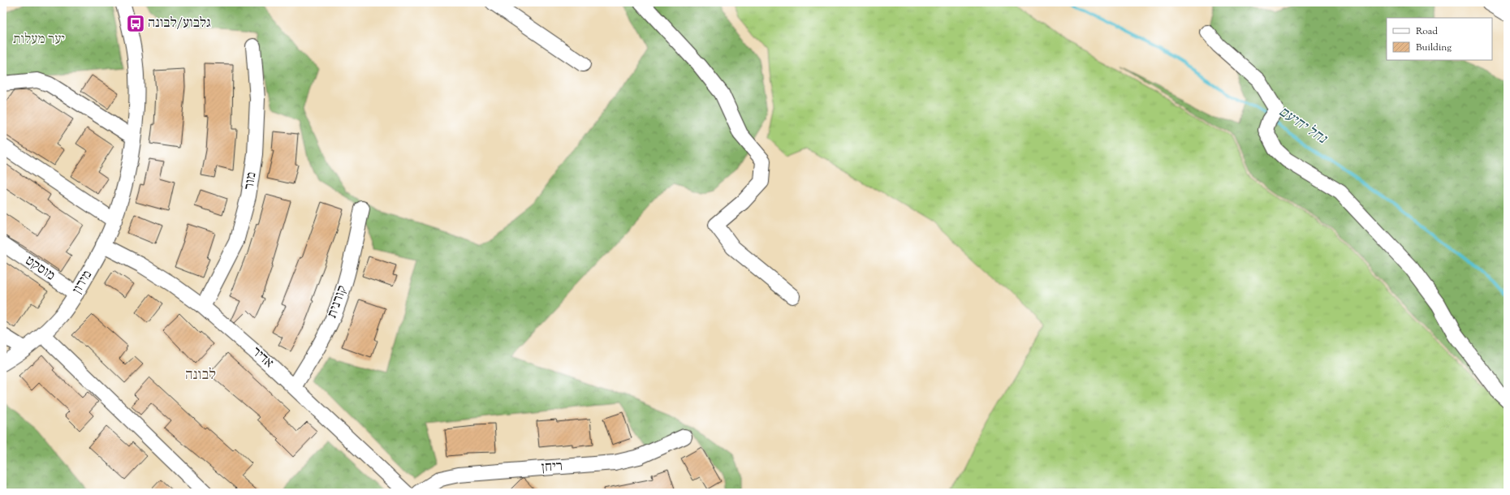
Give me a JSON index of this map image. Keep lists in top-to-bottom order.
{
  "streets": {
    "street": [
      "מור",
      "מוסקט",
      "מירון",
      "קורנית",
      "אדיר",
      "ריחן"
    ]
  },
  "crossings": [
    ["מור", "אדיר"],
    ["מוסקט", "מירון"],
    ["מירון", "אדיר"],
    ["קורנית", "אדיר"]
  ],
  "districts": ["לבונה"],
  "water": ["נחל יחיעם"],
  "parks": ["יער מעלות"],
  "places": {
    "bus stop": ["גלבוע/לבונה"]
  },
  "legend": ["Road", "Building"]
}
